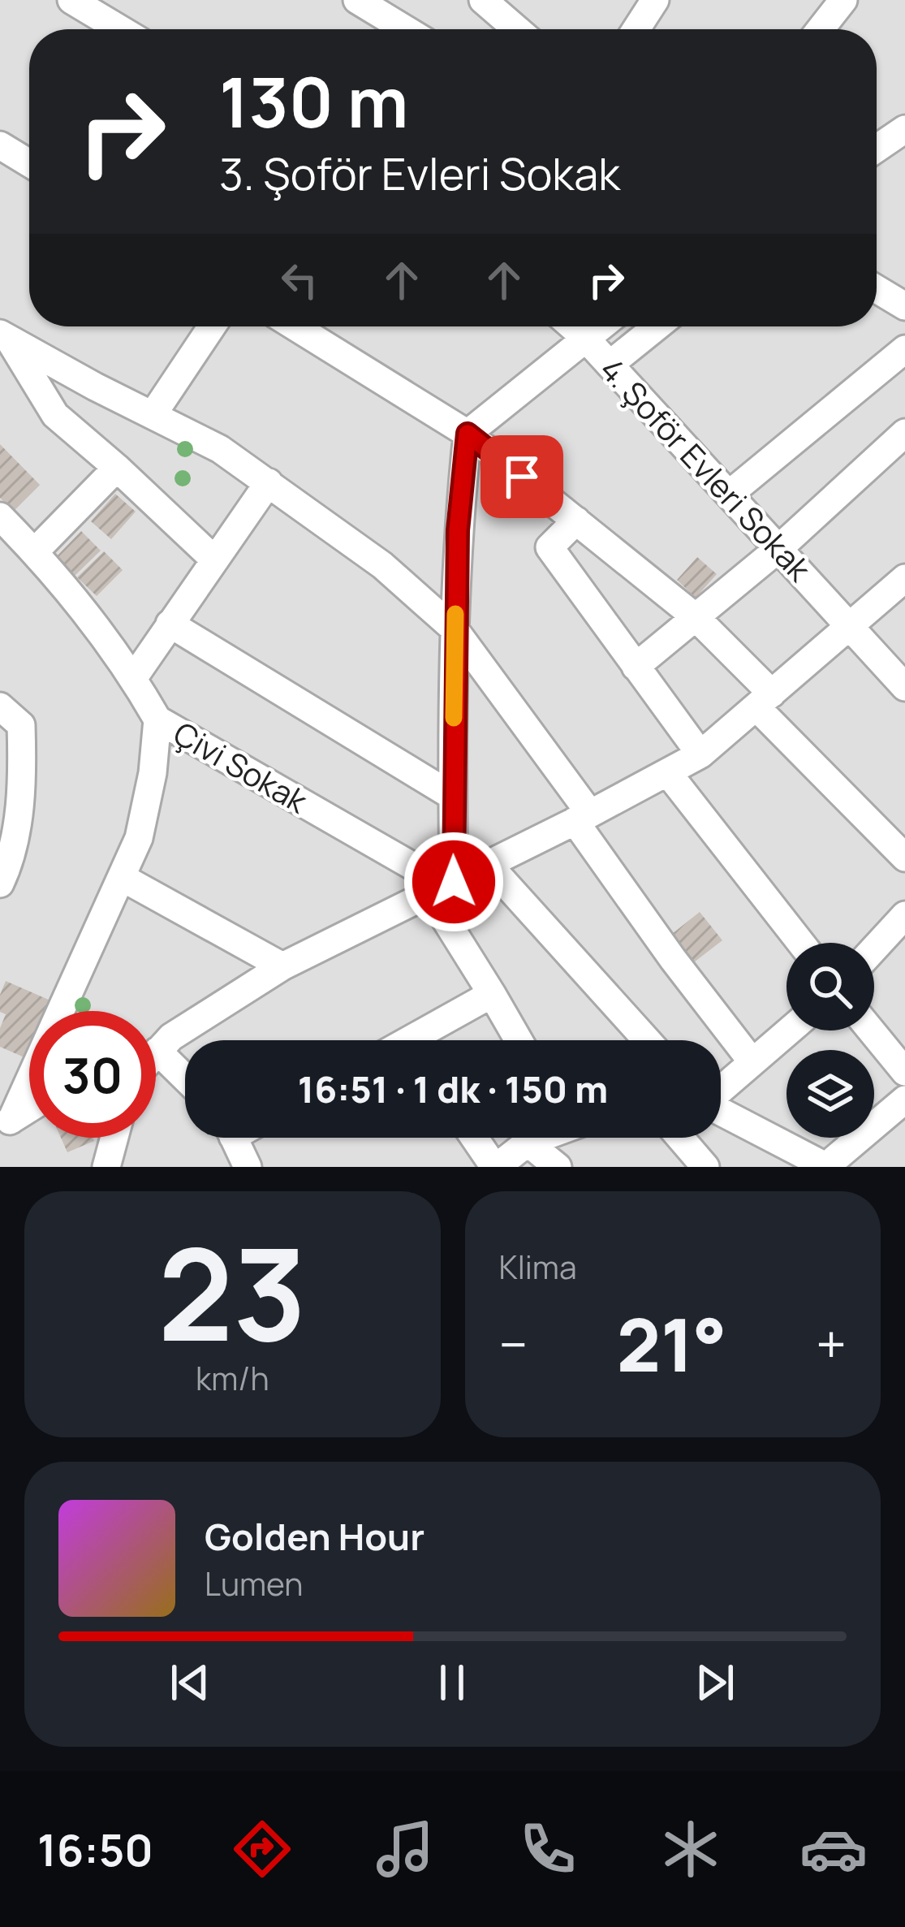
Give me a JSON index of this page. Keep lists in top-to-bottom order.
{
  "streets": {
    "street": ["4. Şoför Evleri Sokak", "Çivi Sokak"]
  },
  "page": {
    "turn": ["130 m", "3. Şoför Evleri Sokak"],
    "limit": "30",
    "trip": "16:51 · 1 dk · 150 m",
    "tile": [
      ["23", "km/h"],
      "Klima"
    ],
    "heat": ["−", "21°", "+"],
    "song": ["Golden Hour", "Lumen"],
    "tabs": "16:50"
  }
}
